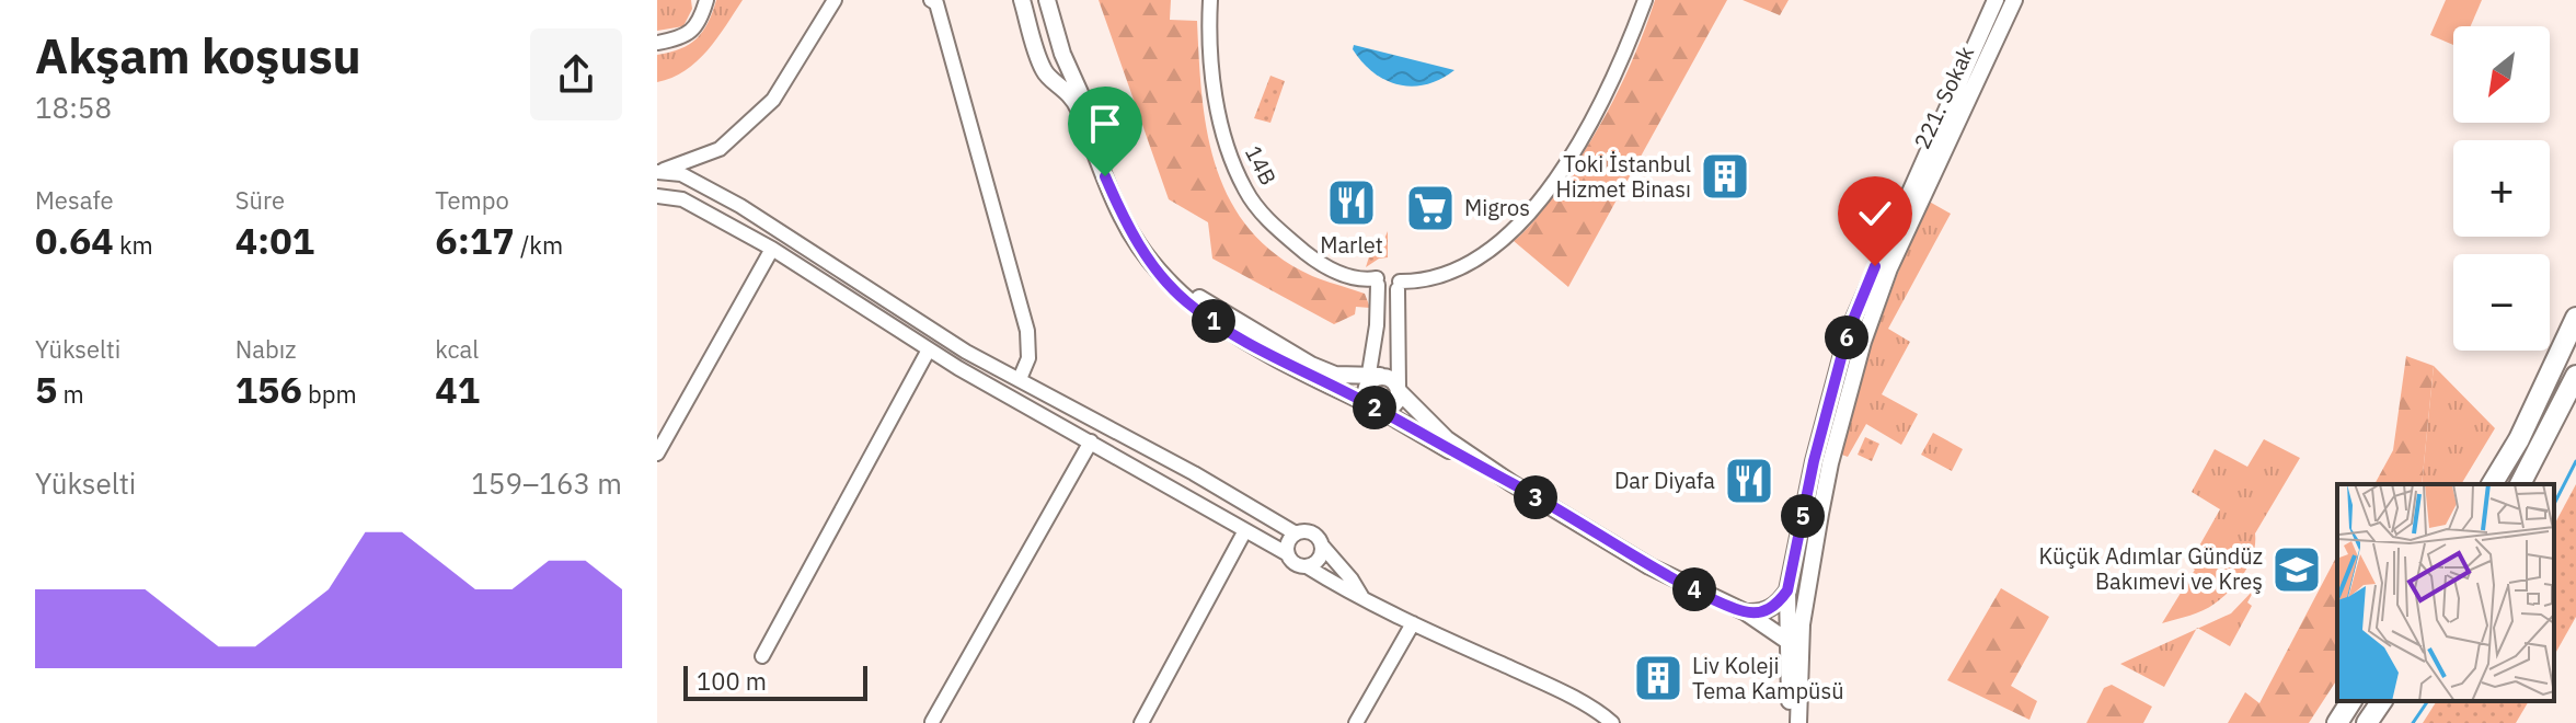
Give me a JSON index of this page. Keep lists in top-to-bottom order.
{
  "streets": {
    "street": ["221. Sokak", "14B"]
  },
  "places": {
    "building": ["Toki İstanbul Hizmet Binası", "Liv Koleji Tema Kampüsü"],
    "restaurant": ["Marlet", "Dar Diyafa"],
    "supermarket": ["Migros"],
    "school or university": ["Küçük Adımlar Gündüz Bakımevi ve Kreş"]
  },
  "scale_bar": "100 m",
  "north": "bottom left",
  "page": {
    "heading": ["Akşam koşusu", "18:58"],
    "map_buttons": ["+", "−"],
    "stats": [
      ["Mesafe", "0.64 km"],
      ["Süre", "4:01"],
      ["Tempo", "6:17 /km"],
      ["Yükselti", "5 m"],
      ["Nabız", "156 bpm"],
      ["kcal", "41"]
    ],
    "pins": [
      "1",
      "6",
      "2",
      "3",
      "5",
      "4"
    ],
    "chart": ["Yükselti", "159–163 m"],
    "scale": "100 m"
  }
}
